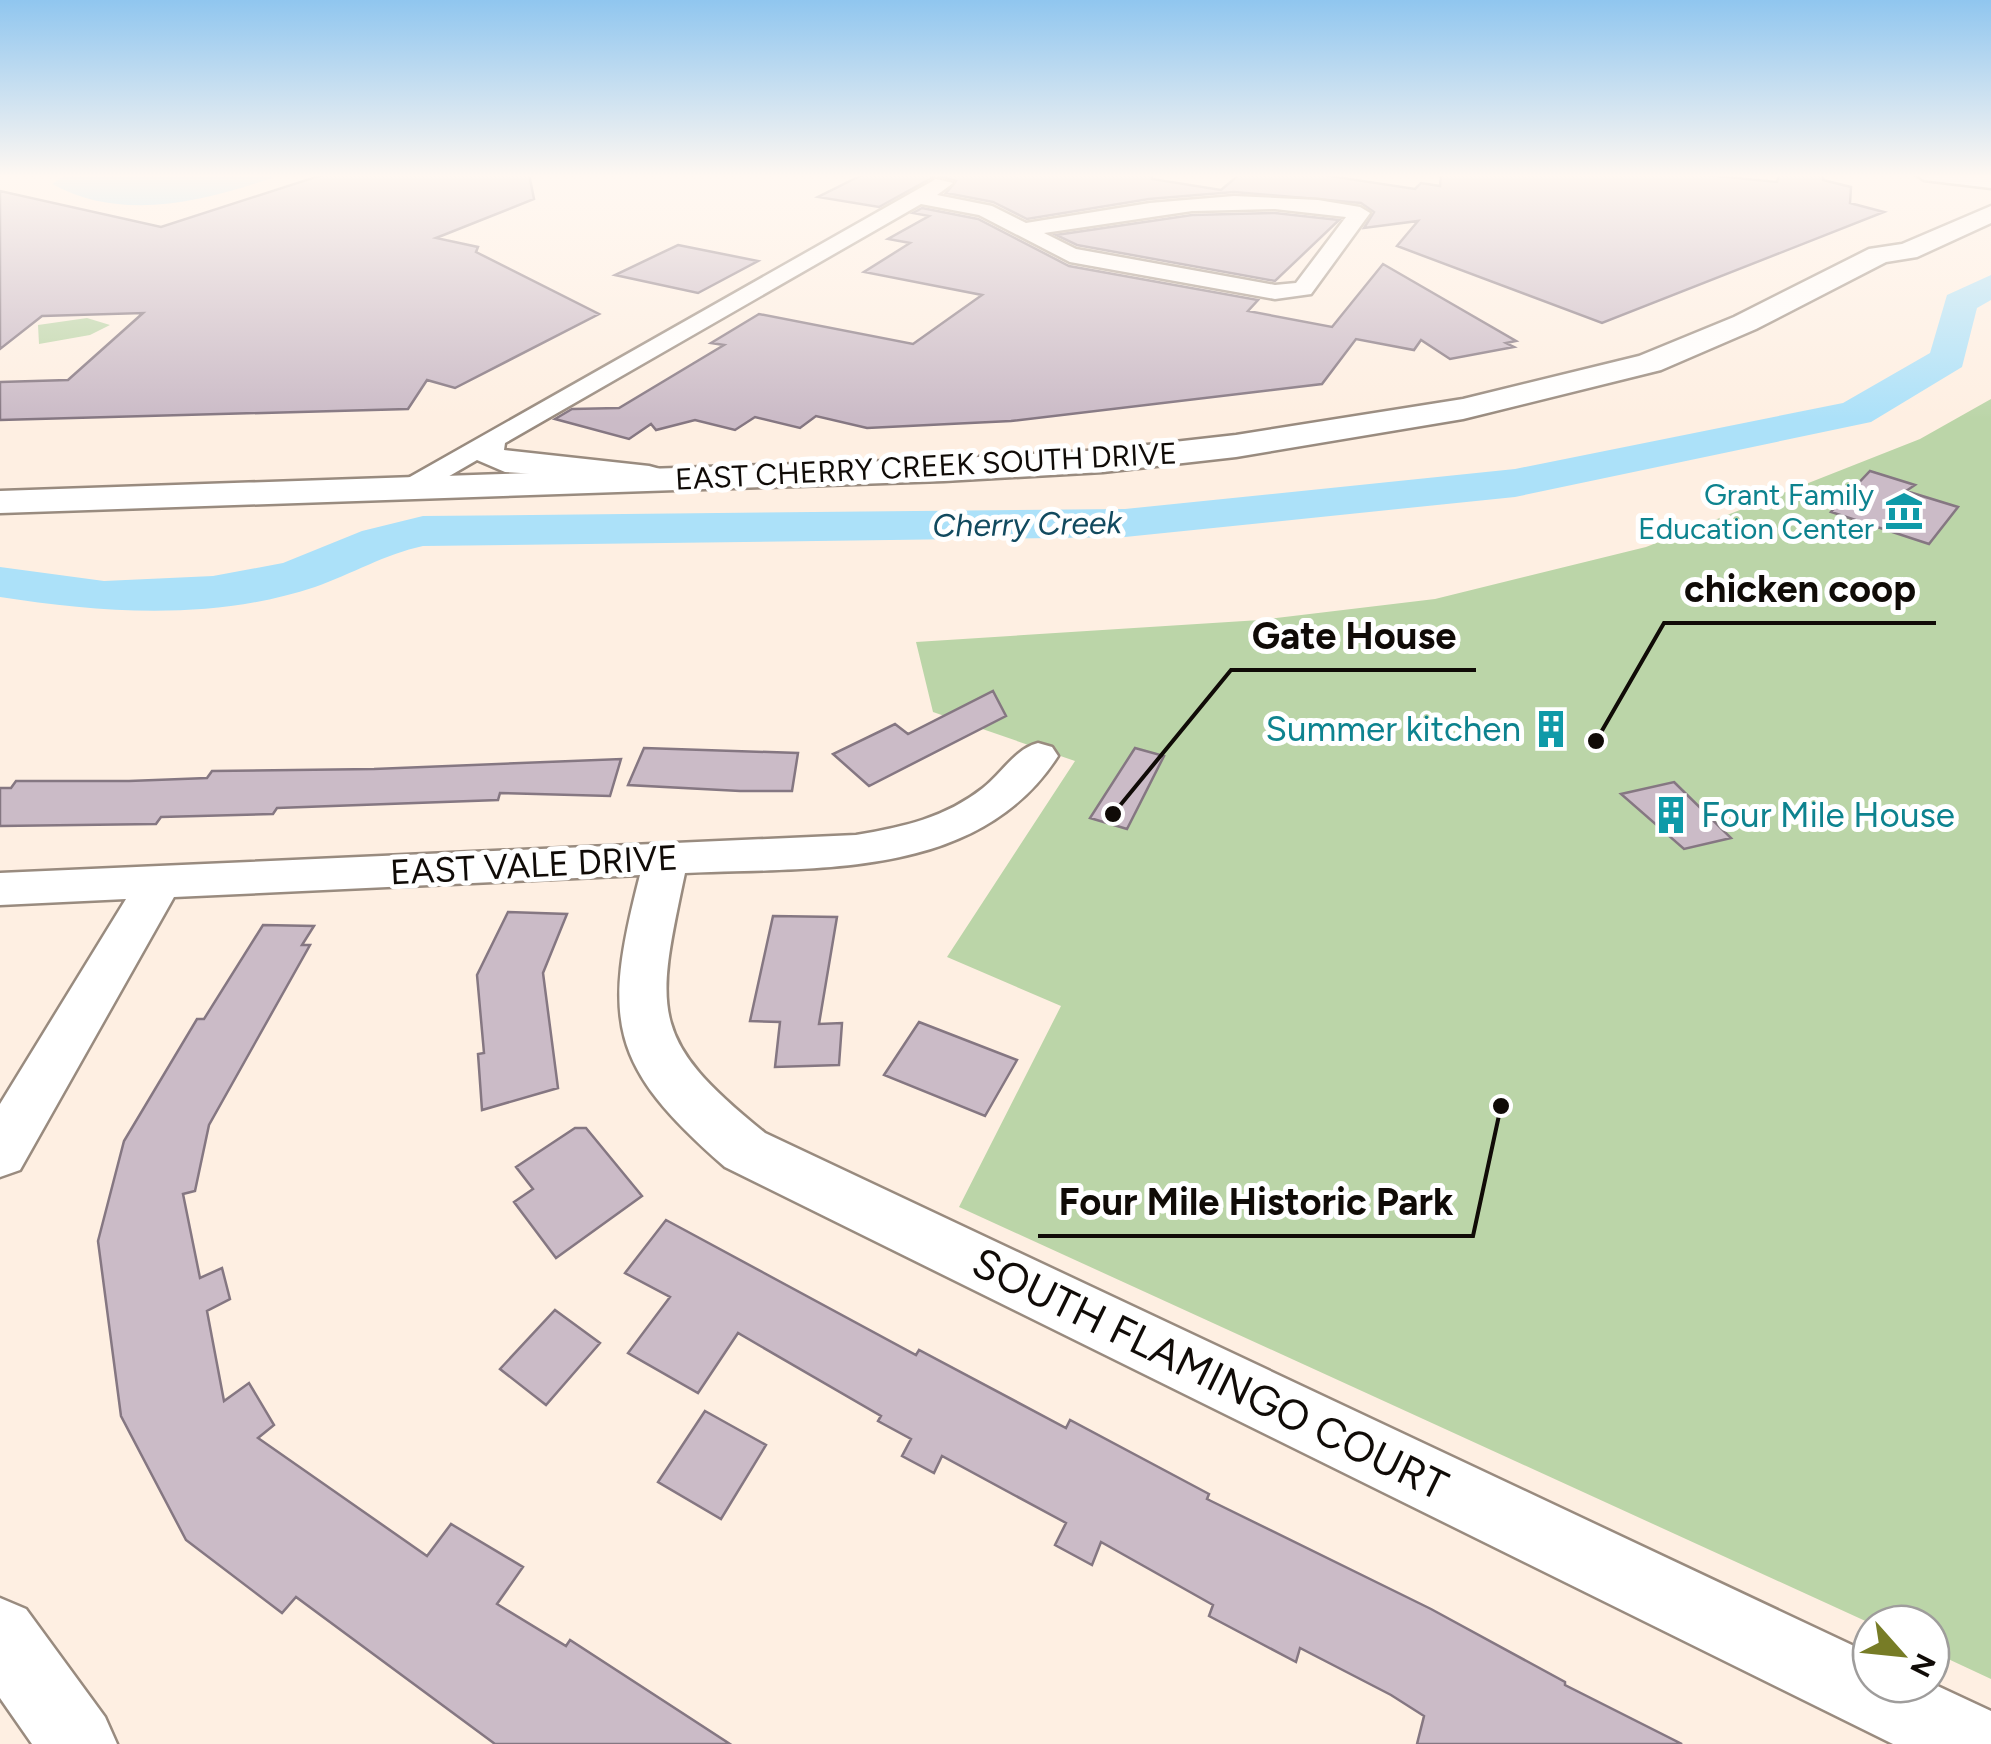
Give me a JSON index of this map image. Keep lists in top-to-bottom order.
{
  "streets": {
    "main road": ["EAST CHERRY CREEK SOUTH DRIVE"],
    "street": ["EAST VALE DRIVE", "SOUTH FLAMINGO COURT"]
  },
  "crossings": [
    ["EAST VALE DRIVE", "SOUTH FLAMINGO COURT"]
  ],
  "water": ["Cherry Creek"],
  "places": {
    "museum": ["Grant Family Education Center"],
    "building": ["Summer kitchen", "Four Mile House"],
    "other": ["chicken coop", "Gate House", "Four Mile Historic Park"]
  },
  "north": "bottom right"
}
